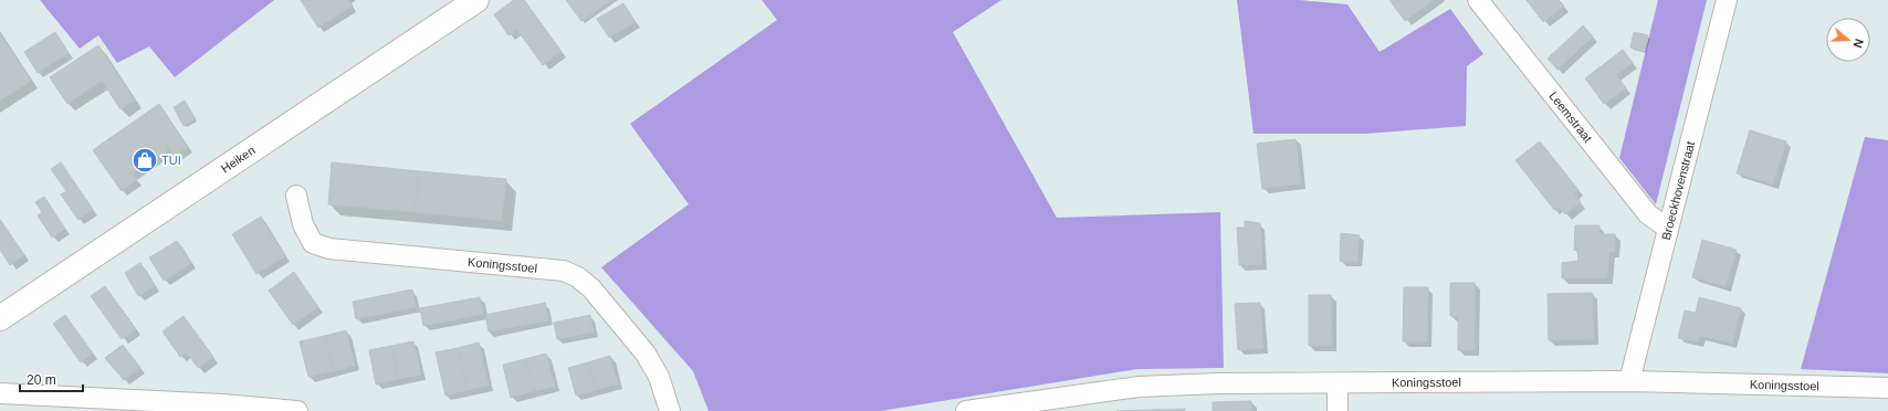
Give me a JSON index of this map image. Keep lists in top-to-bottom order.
{
  "streets": {
    "main road": ["Heiken"],
    "street": ["Leemstraat", "Broeckhovenstraat", "Koningsstoel"]
  },
  "crossings": [
    ["Leemstraat", "Broeckhovenstraat"],
    ["Broeckhovenstraat", "Koningsstoel"]
  ],
  "places": {
    "shop": ["TUI"]
  },
  "scale_bar": "20 m",
  "north": "right"
}
